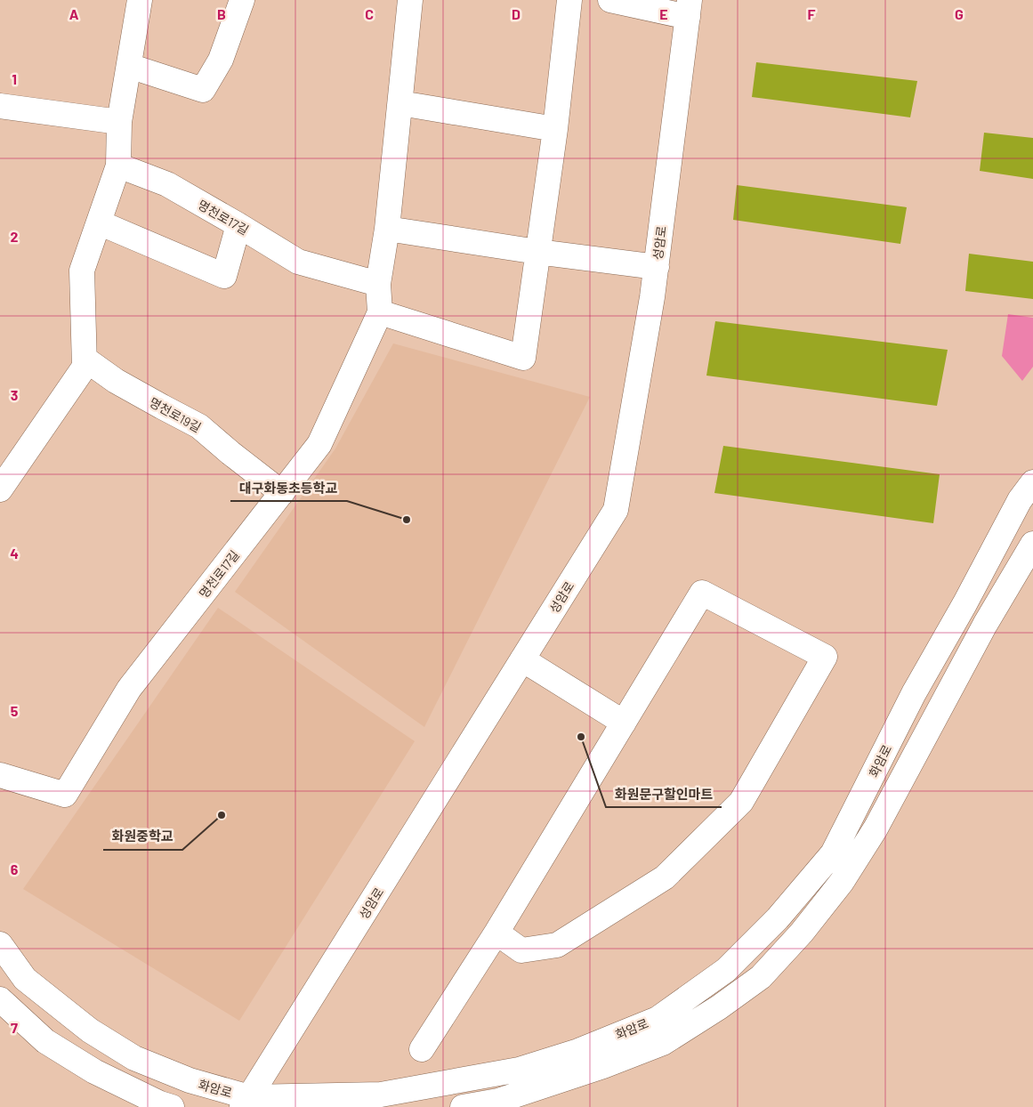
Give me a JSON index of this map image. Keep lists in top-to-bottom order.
{
  "streets": {
    "street": [
      "명천로17길",
      "성암로",
      "명천로19길",
      "화암로"
    ]
  },
  "crossings": [
    ["명천로17길", "명천로19길"],
    ["성암로", "화암로"]
  ],
  "places": ["대구화동초등학교", "화원문구할인마트", "화원중학교"],
  "grid": {
    "columns": [
      "A",
      "B",
      "C",
      "D",
      "E",
      "F",
      "G"
    ],
    "rows": [
      "1",
      "2",
      "3",
      "4",
      "5",
      "6",
      "7"
    ]
  }
}
